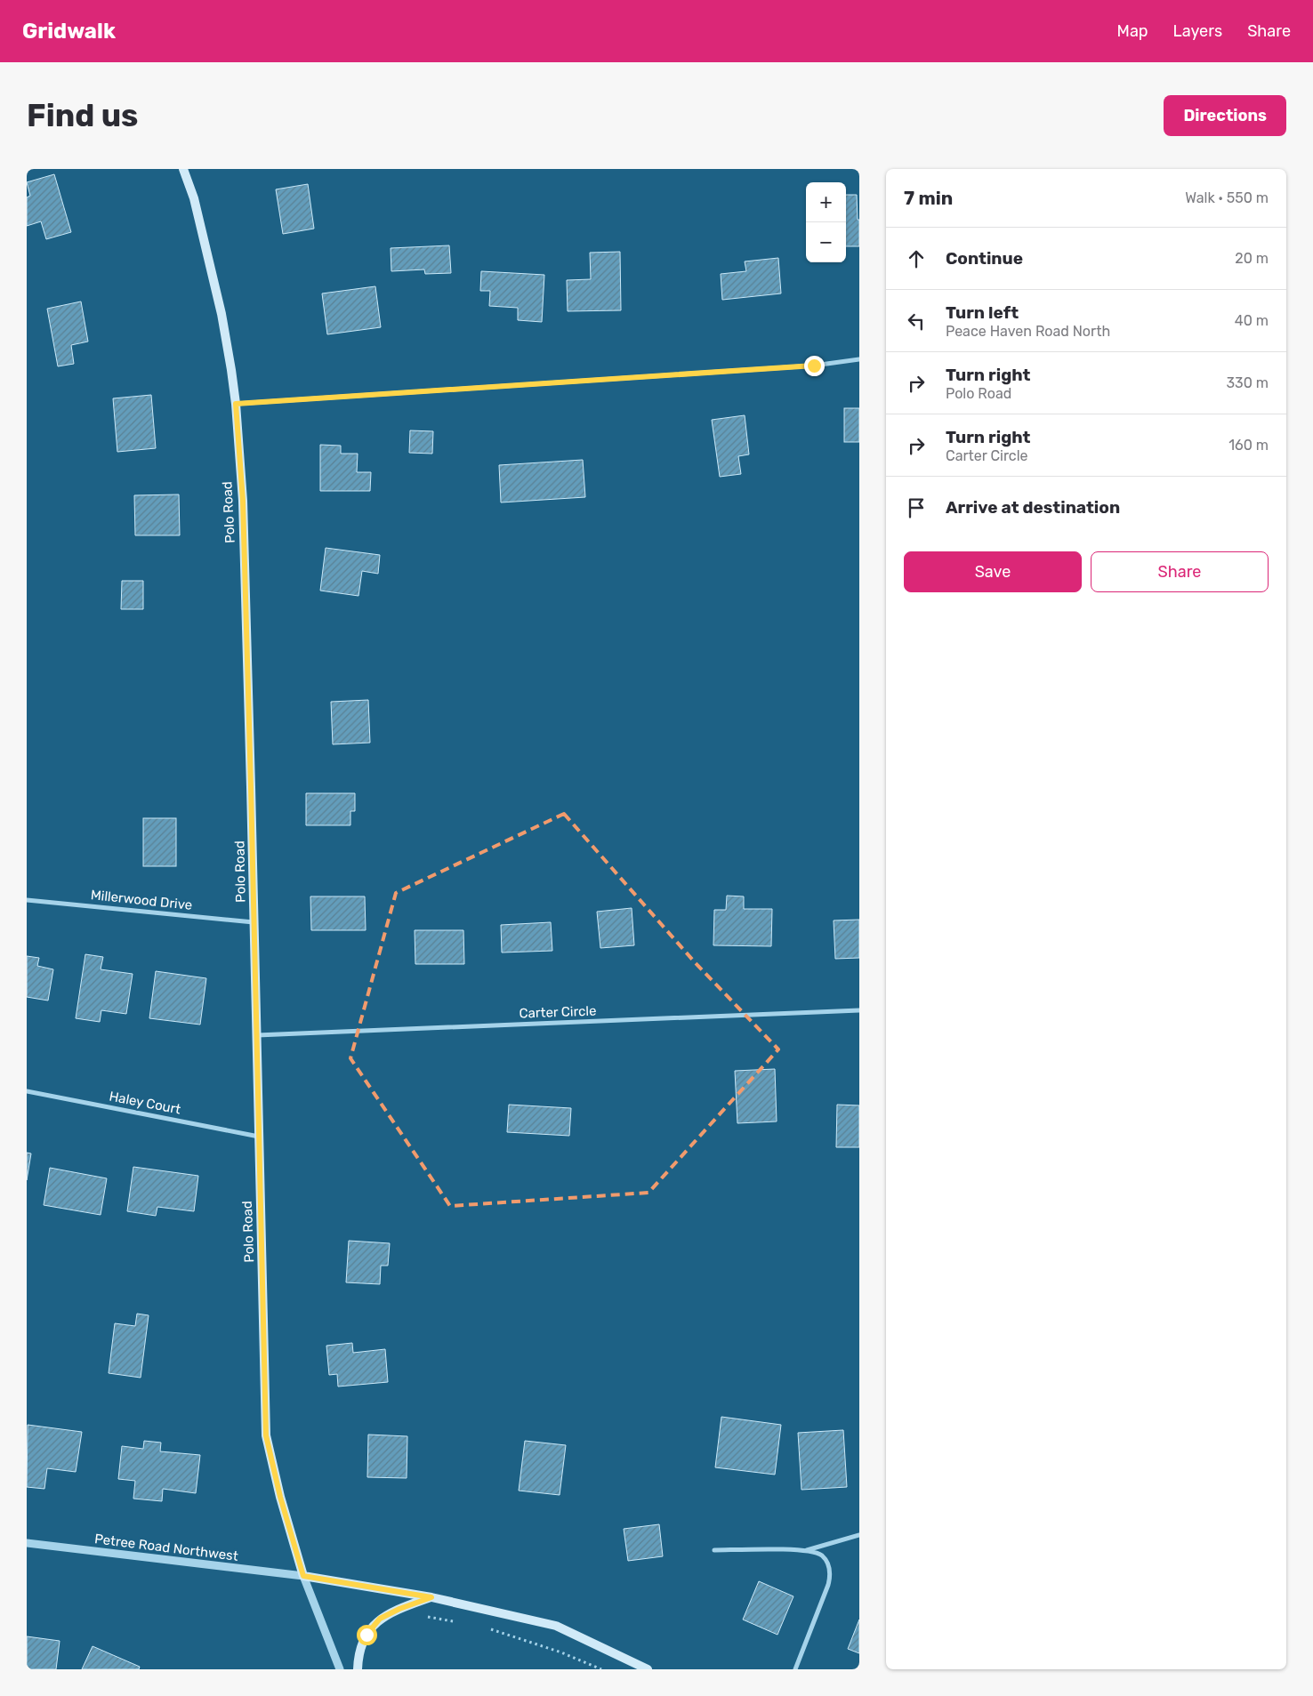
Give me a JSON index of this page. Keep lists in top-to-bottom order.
{
  "streets": {
    "main road": ["Polo Road"],
    "street": [
      "Millerwood Drive",
      "Carter Circle",
      "Haley Court",
      "Petree Road Northwest"
    ]
  },
  "crossings": [
    ["Polo Road", "Millerwood Drive"],
    ["Polo Road", "Carter Circle"],
    ["Polo Road", "Haley Court"],
    ["Polo Road", "Petree Road Northwest"]
  ],
  "page": {
    "header": "Gridwalk",
    "nav": ["Map", "Layers", "Share"],
    "buttons": [
      "Directions",
      ["Save", "Share"]
    ],
    "title": "Find us",
    "heading": ["7 min", "Walk · 550 m"],
    "map_buttons": ["+", "−"],
    "list": [
      ["Continue", "20 m"],
      ["Turn left", "Peace Haven Road North", "40 m"],
      ["Turn right", "Polo Road", "330 m"],
      ["Turn right", "Carter Circle", "160 m"],
      "Arrive at destination"
    ]
  }
}
